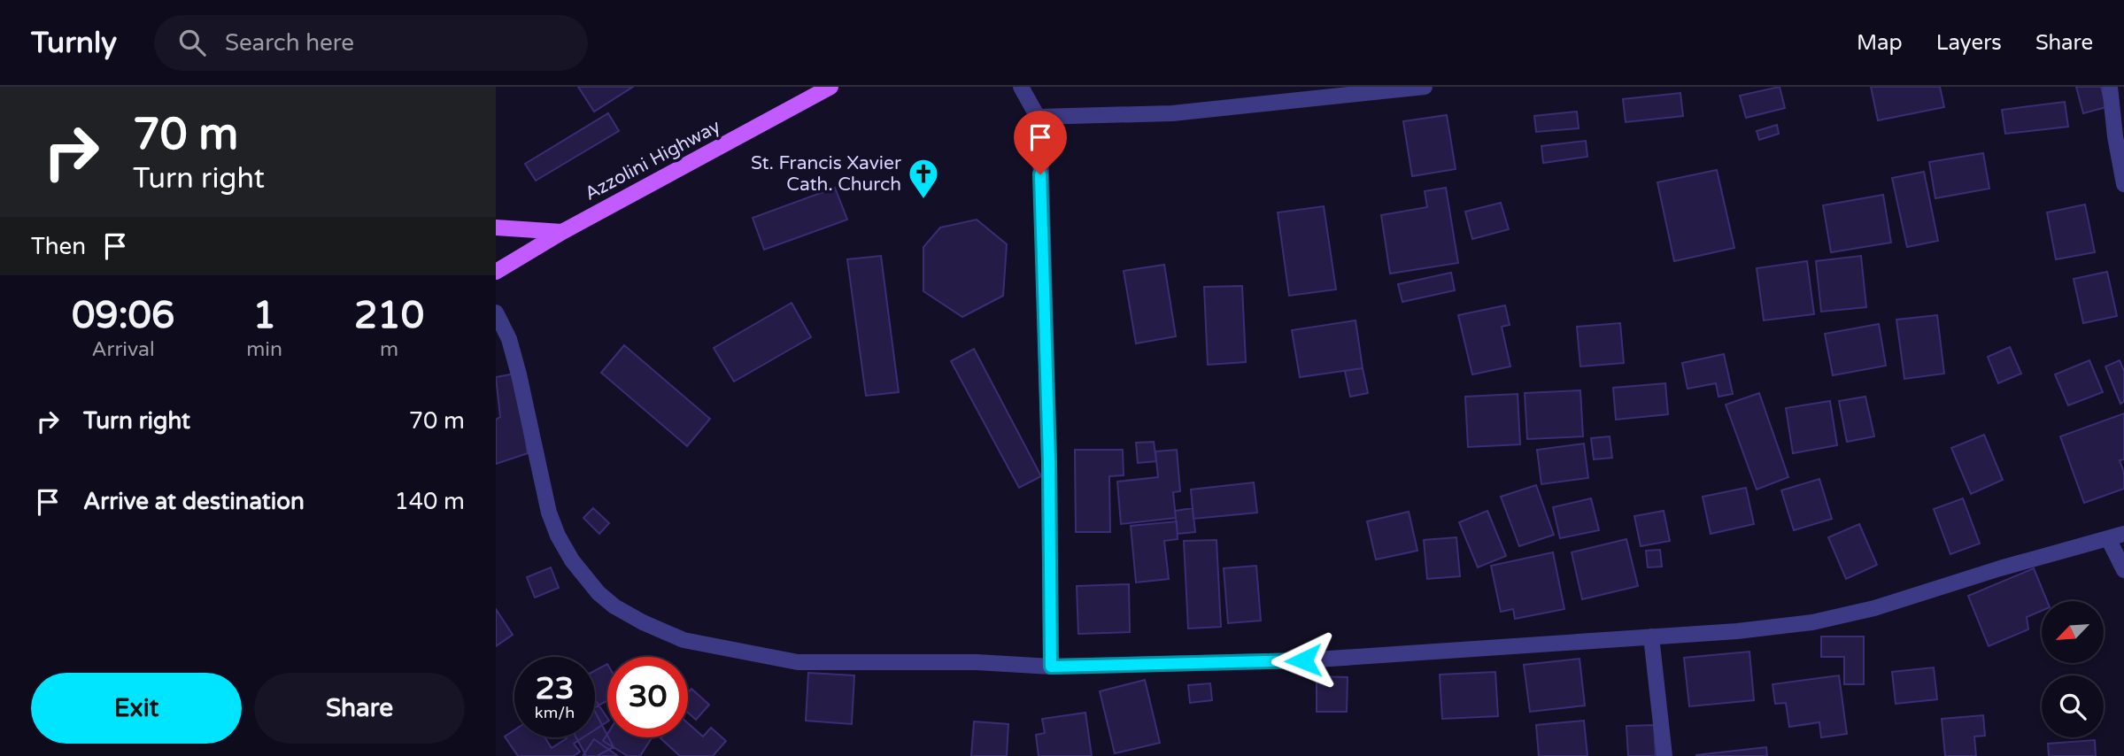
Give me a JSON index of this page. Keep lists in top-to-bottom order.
{
  "streets": {
    "main road": ["Azzolini Highway"]
  },
  "places": {
    "church": ["St. Francis Xavier Cath. Church"]
  },
  "north": "bottom left",
  "page": {
    "header": "Turnly",
    "search": "Search here",
    "nav": ["Map", "Layers", "Share"],
    "turn": ["70 m", "Turn right"],
    "then": "Then",
    "eta": [
      "09:06",
      "Arrival",
      "1",
      "min",
      "210",
      "m"
    ],
    "list": [
      {
        "name": "Turn right",
        "value": "70 m"
      },
      {
        "name": "Arrive at destination",
        "value": "140 m"
      }
    ],
    "speed": "23 km/h",
    "limit": "30",
    "buttons": ["Exit", "Share"]
  }
}
